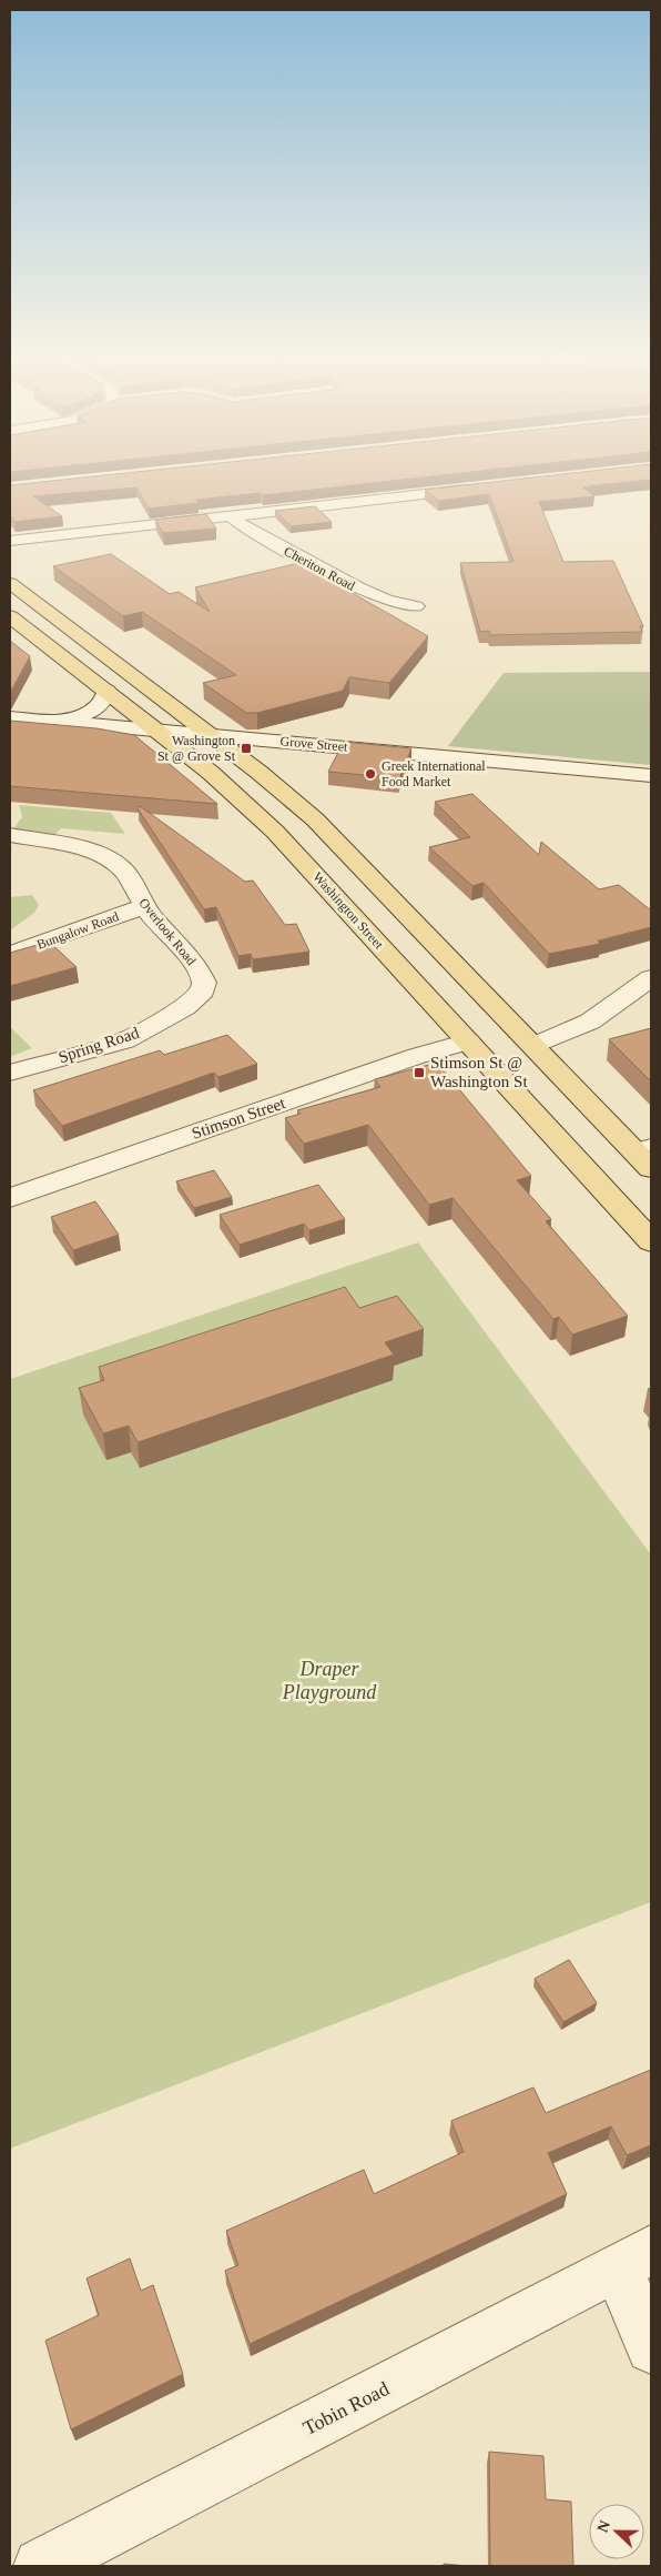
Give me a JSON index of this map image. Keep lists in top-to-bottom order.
{
  "streets": {
    "main road": ["Washington Street"],
    "street": [
      "Cheriton Road",
      "Grove Street",
      "Bungalow Road",
      "Overlook Road",
      "Spring Road",
      "Stimson Street",
      "Tobin Road"
    ]
  },
  "crossings": [
    ["Grove Street", "Washington Street"],
    ["Washington Street", "Stimson Street"],
    ["Bungalow Road", "Overlook Road"],
    ["Overlook Road", "Spring Road"]
  ],
  "parks": ["Draper Playground"],
  "places": {
    "transit": ["Washington St @ Grove St", "Stimson St @ Washington St"],
    "other": ["Greek International Food Market"]
  },
  "north": "left"
}
